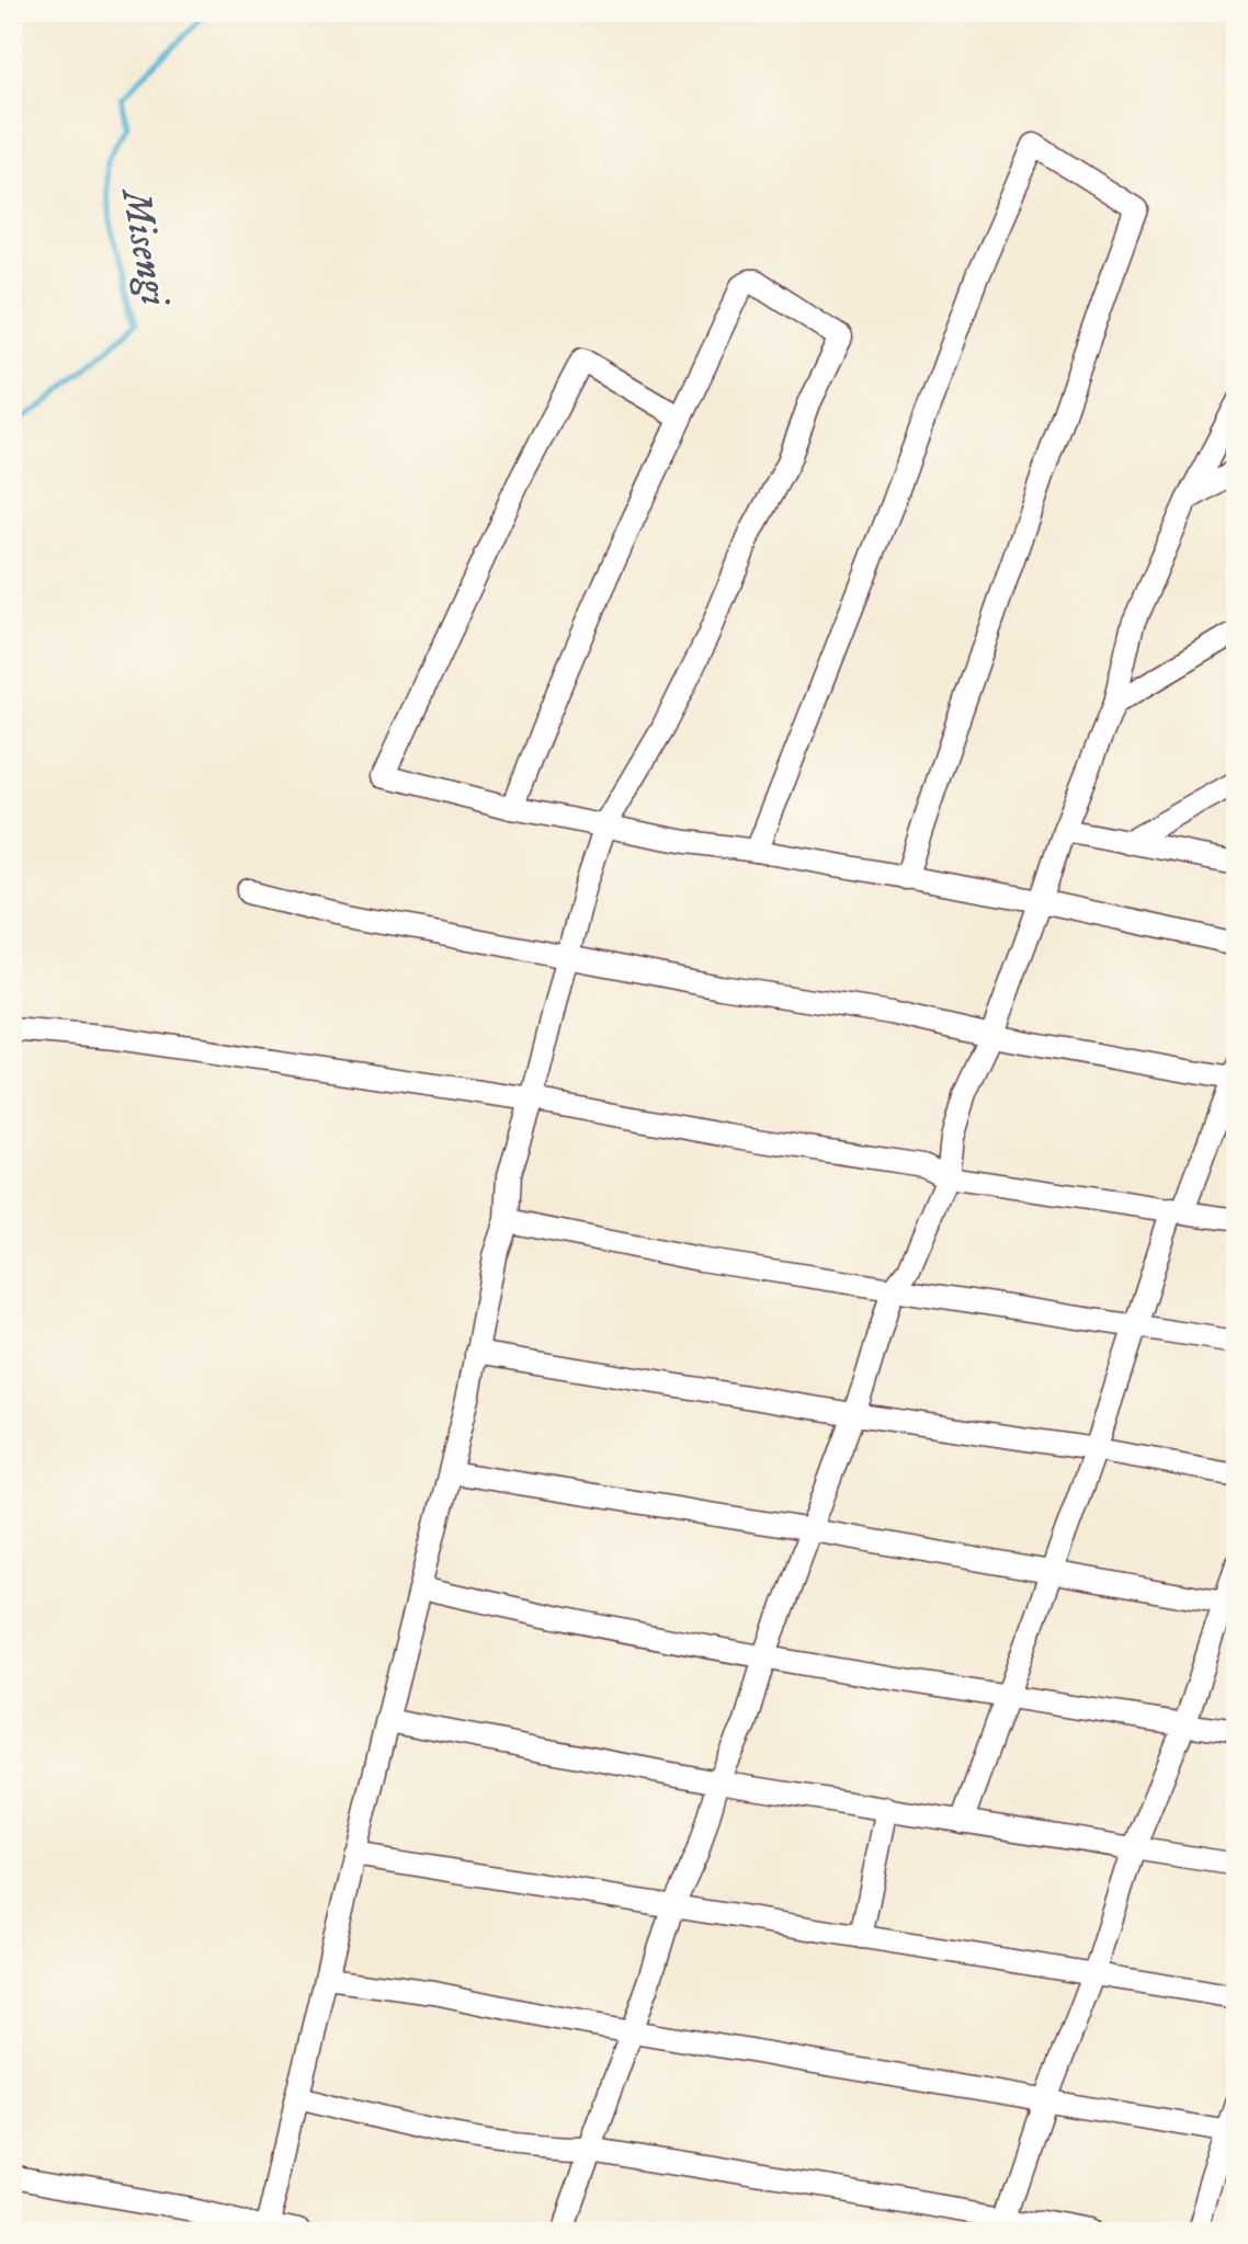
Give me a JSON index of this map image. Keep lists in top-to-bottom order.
{
  "water": ["Misengi"]
}
